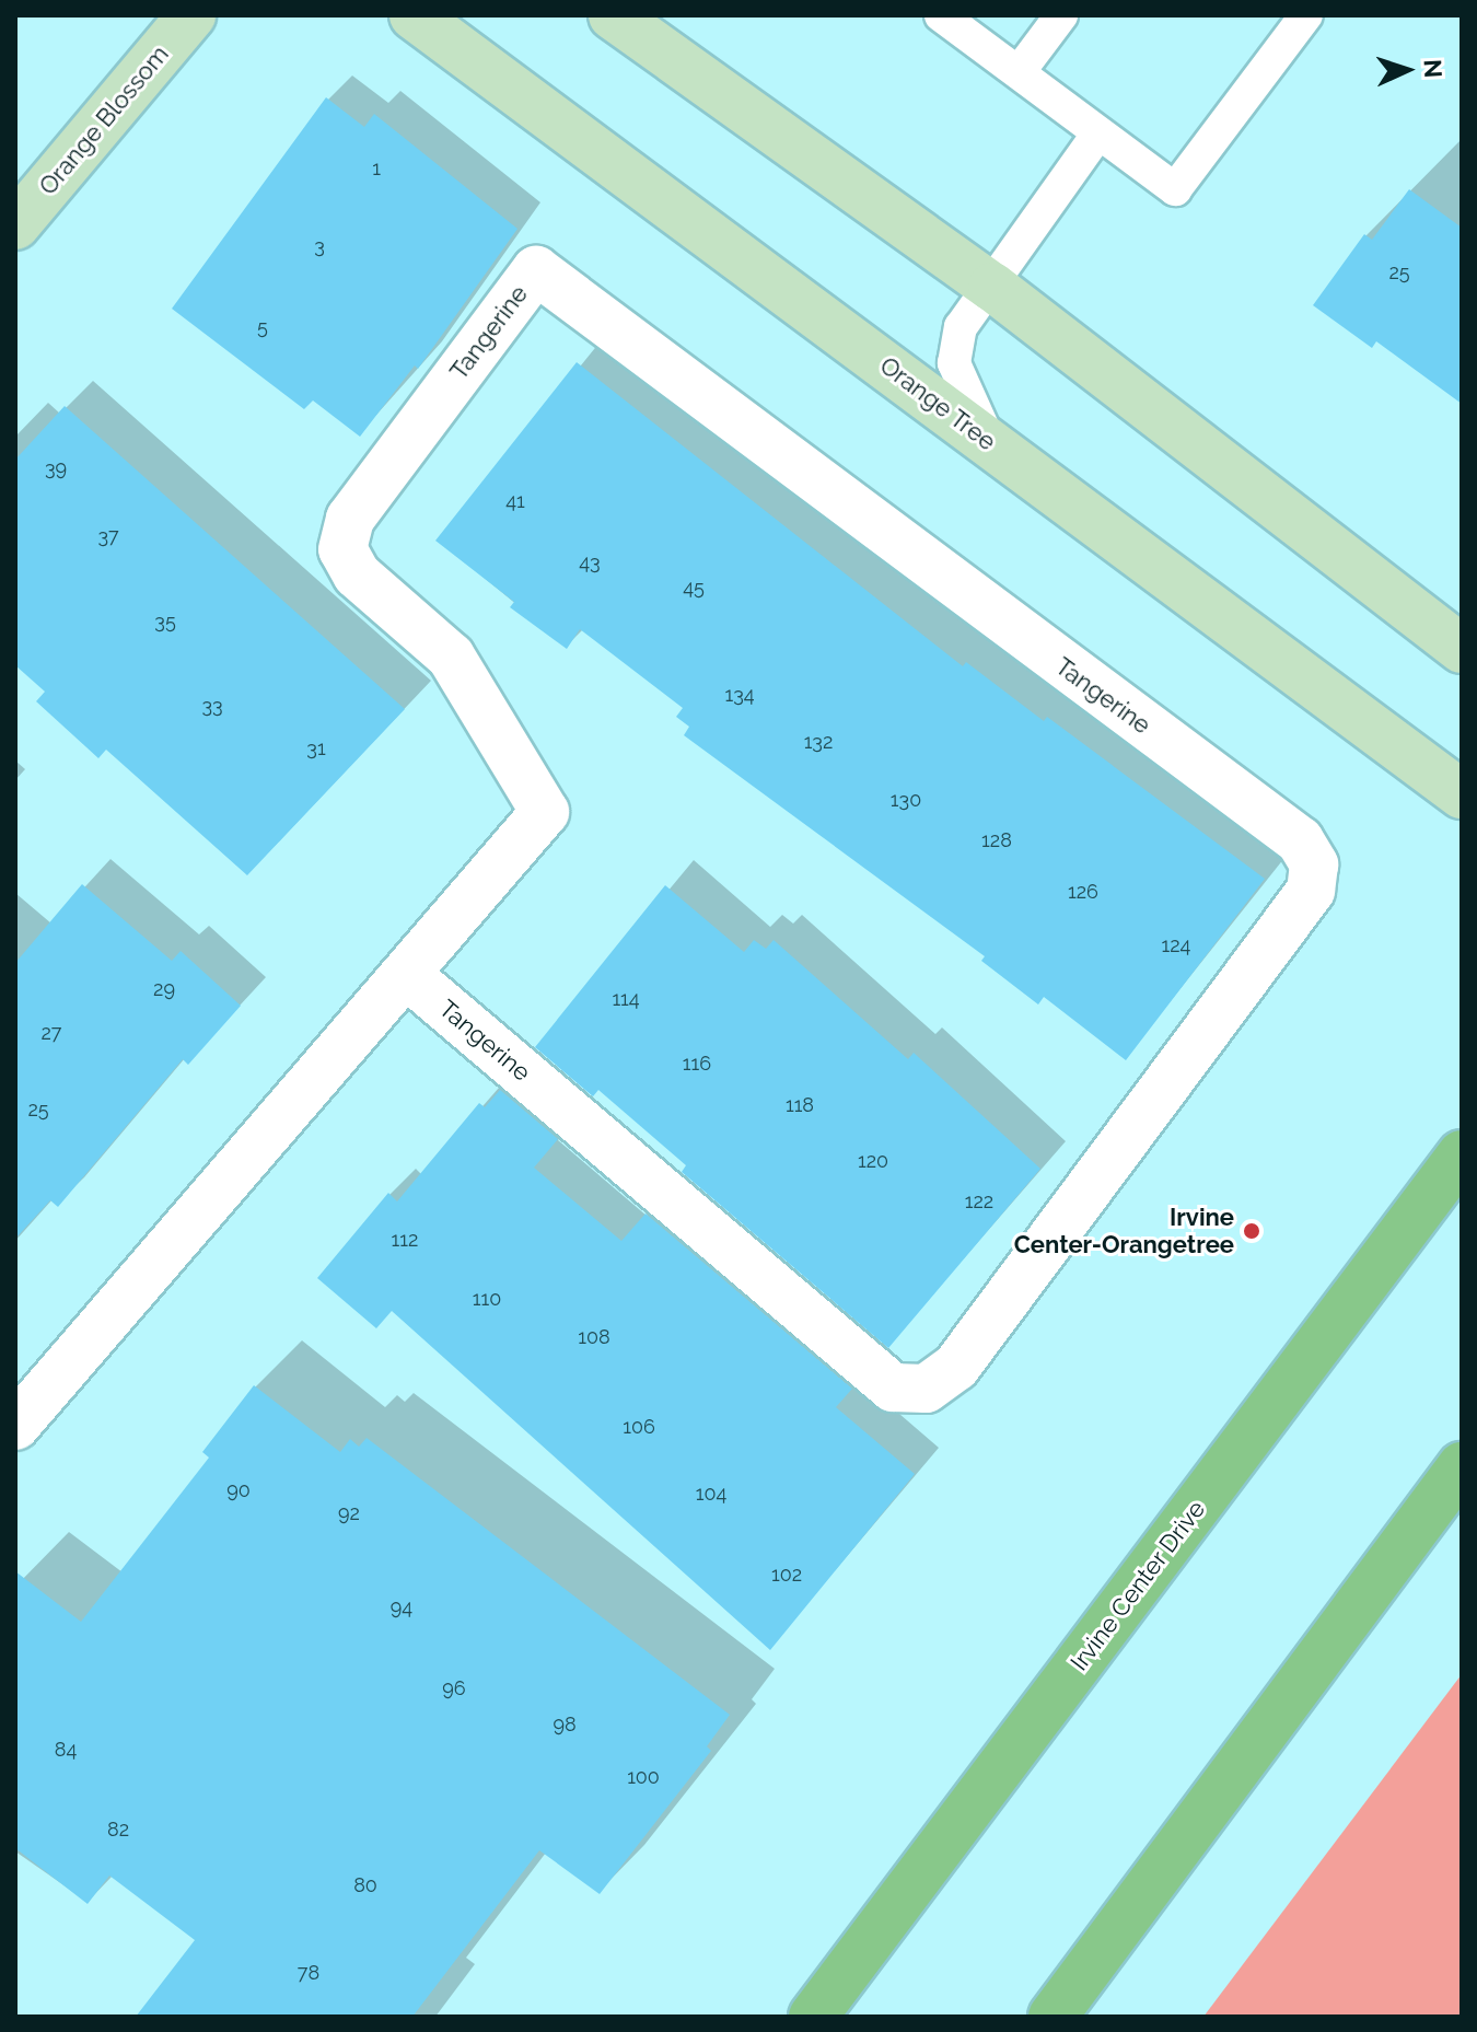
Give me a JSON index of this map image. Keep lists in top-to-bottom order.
{
  "streets": {
    "main road": ["Irvine Center Drive"],
    "street": ["Orange Blossom", "Tangerine", "Orange Tree"]
  },
  "places": ["Irvine Center-Orangetree"],
  "house_numbers": [
    "1",
    "3",
    "25",
    "5",
    "39",
    "41",
    "37",
    "43",
    "45",
    "35",
    "134",
    "33",
    "132",
    "31",
    "130",
    "128",
    "126",
    "124",
    "29",
    "114",
    "27",
    "116",
    "118",
    "25",
    "120",
    "122",
    "112",
    "110",
    "108",
    "106",
    "90",
    "104",
    "92",
    "102",
    "94",
    "96",
    "98",
    "84",
    "100",
    "82",
    "80",
    "78"
  ],
  "north": "right"
}
